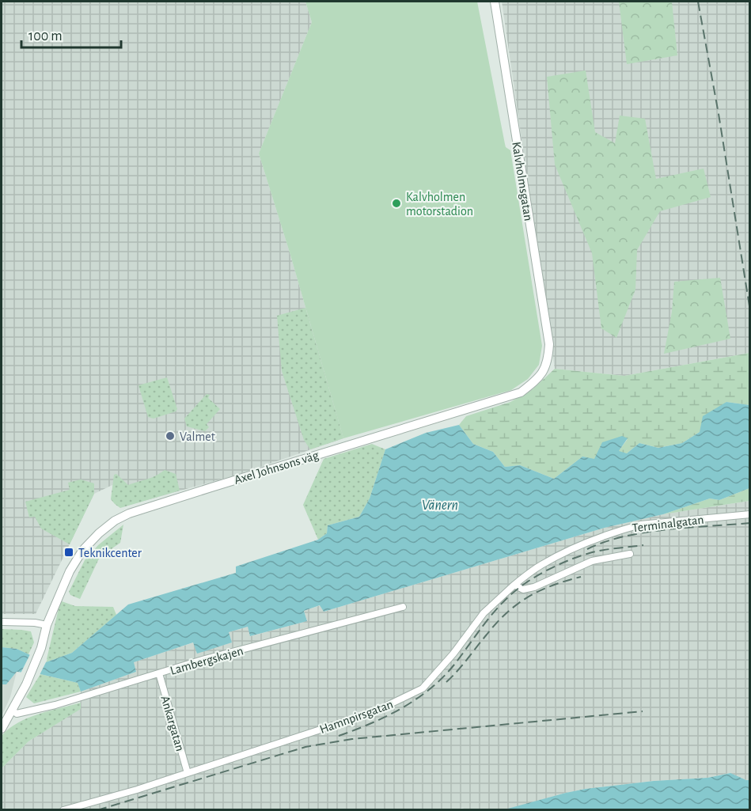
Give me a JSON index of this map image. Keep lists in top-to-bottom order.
{
  "streets": {
    "street": [
      "Kalvholmsgatan",
      "Axel Johnsons väg",
      "Terminalgatan",
      "Lambergskajen",
      "Hamnpirsgatan",
      "Ankargatan"
    ]
  },
  "crossings": [
    ["Kalvholmsgatan", "Axel Johnsons väg"],
    ["Axel Johnsons väg", "Lambergskajen"],
    ["Terminalgatan", "Hamnpirsgatan"],
    ["Lambergskajen", "Ankargatan"],
    ["Hamnpirsgatan", "Ankargatan"]
  ],
  "water": ["Vänern"],
  "places": {
    "other": ["Kalvholmen motorstadion", "Valmet"],
    "transit": ["Teknikcenter"]
  },
  "scale_bar": "100 m"
}
